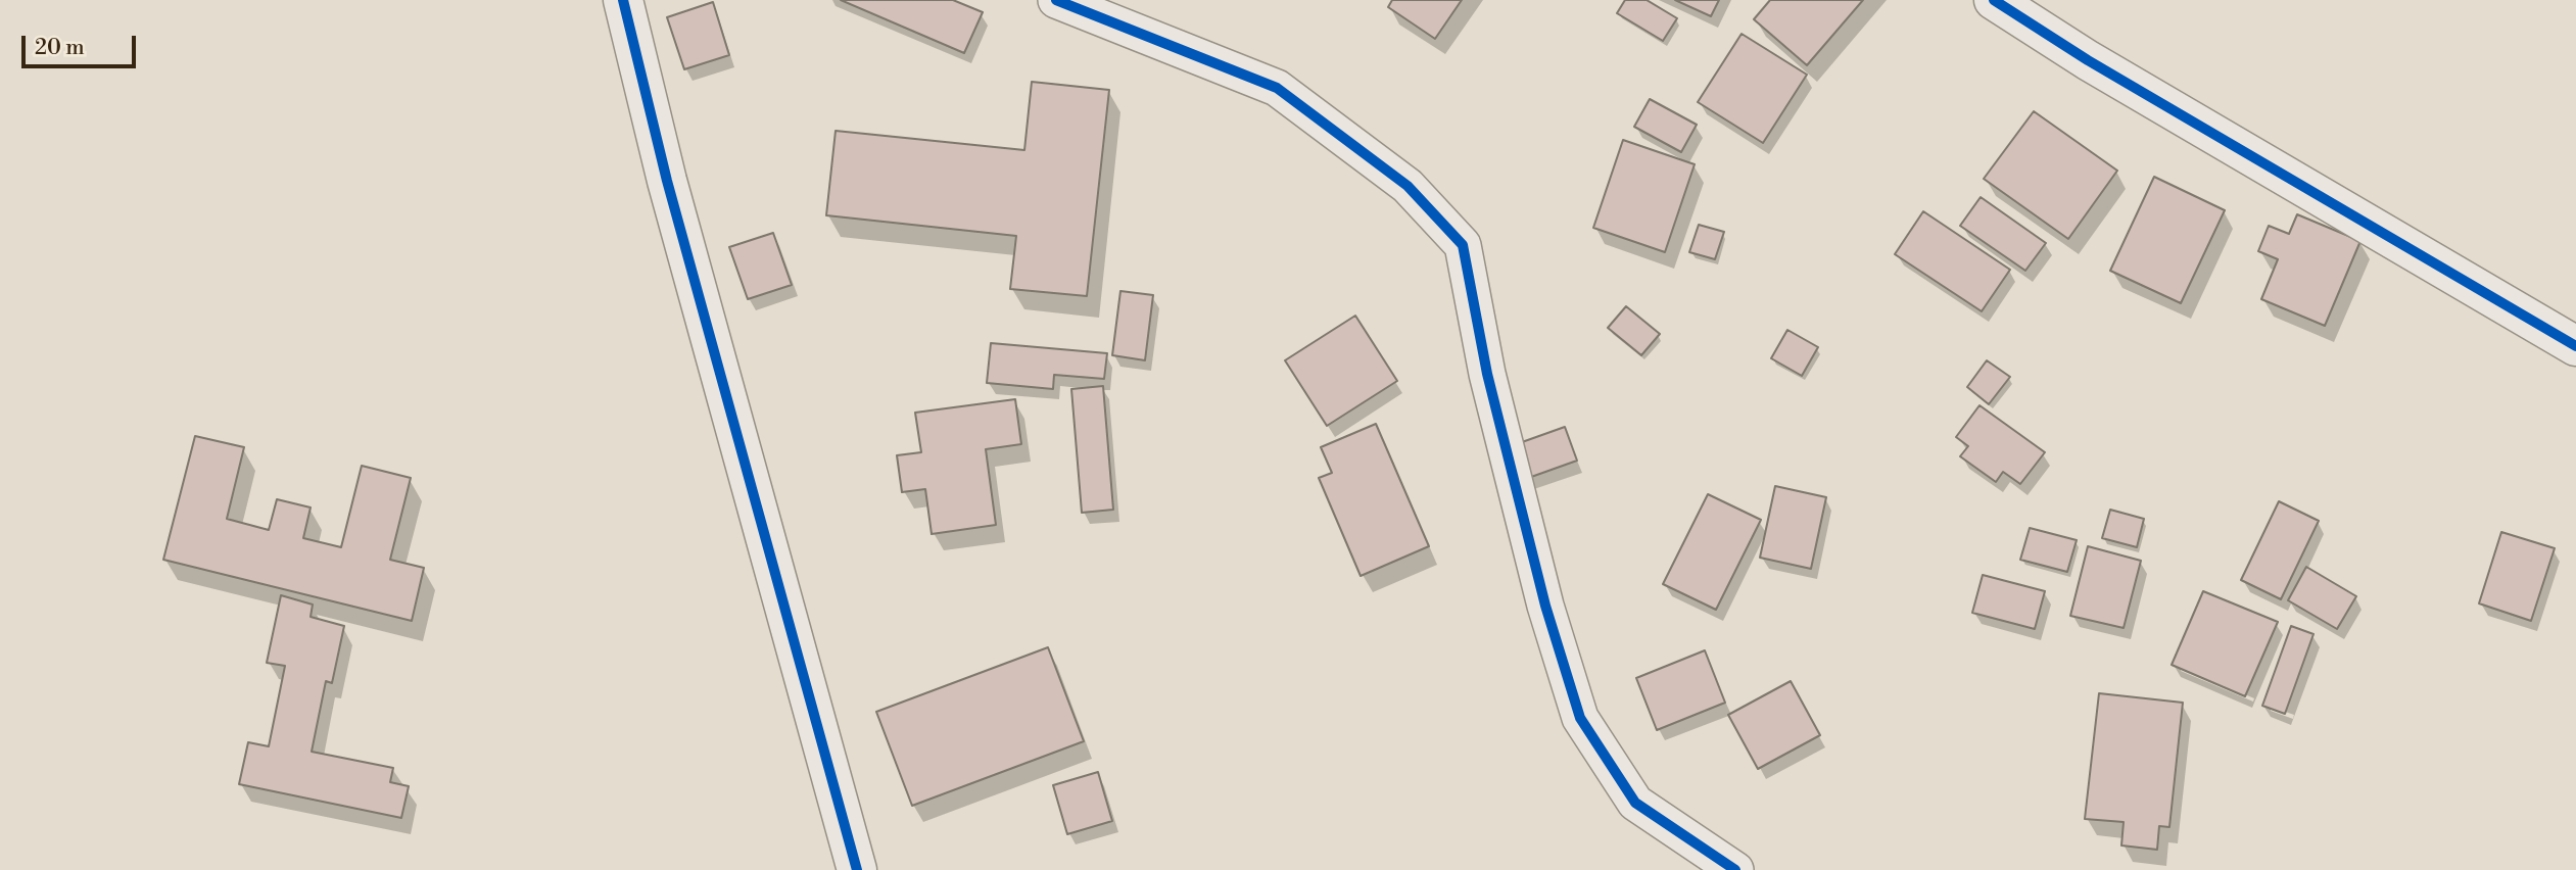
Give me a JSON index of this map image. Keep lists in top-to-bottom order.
{
  "scale_bar": "20 m"
}
